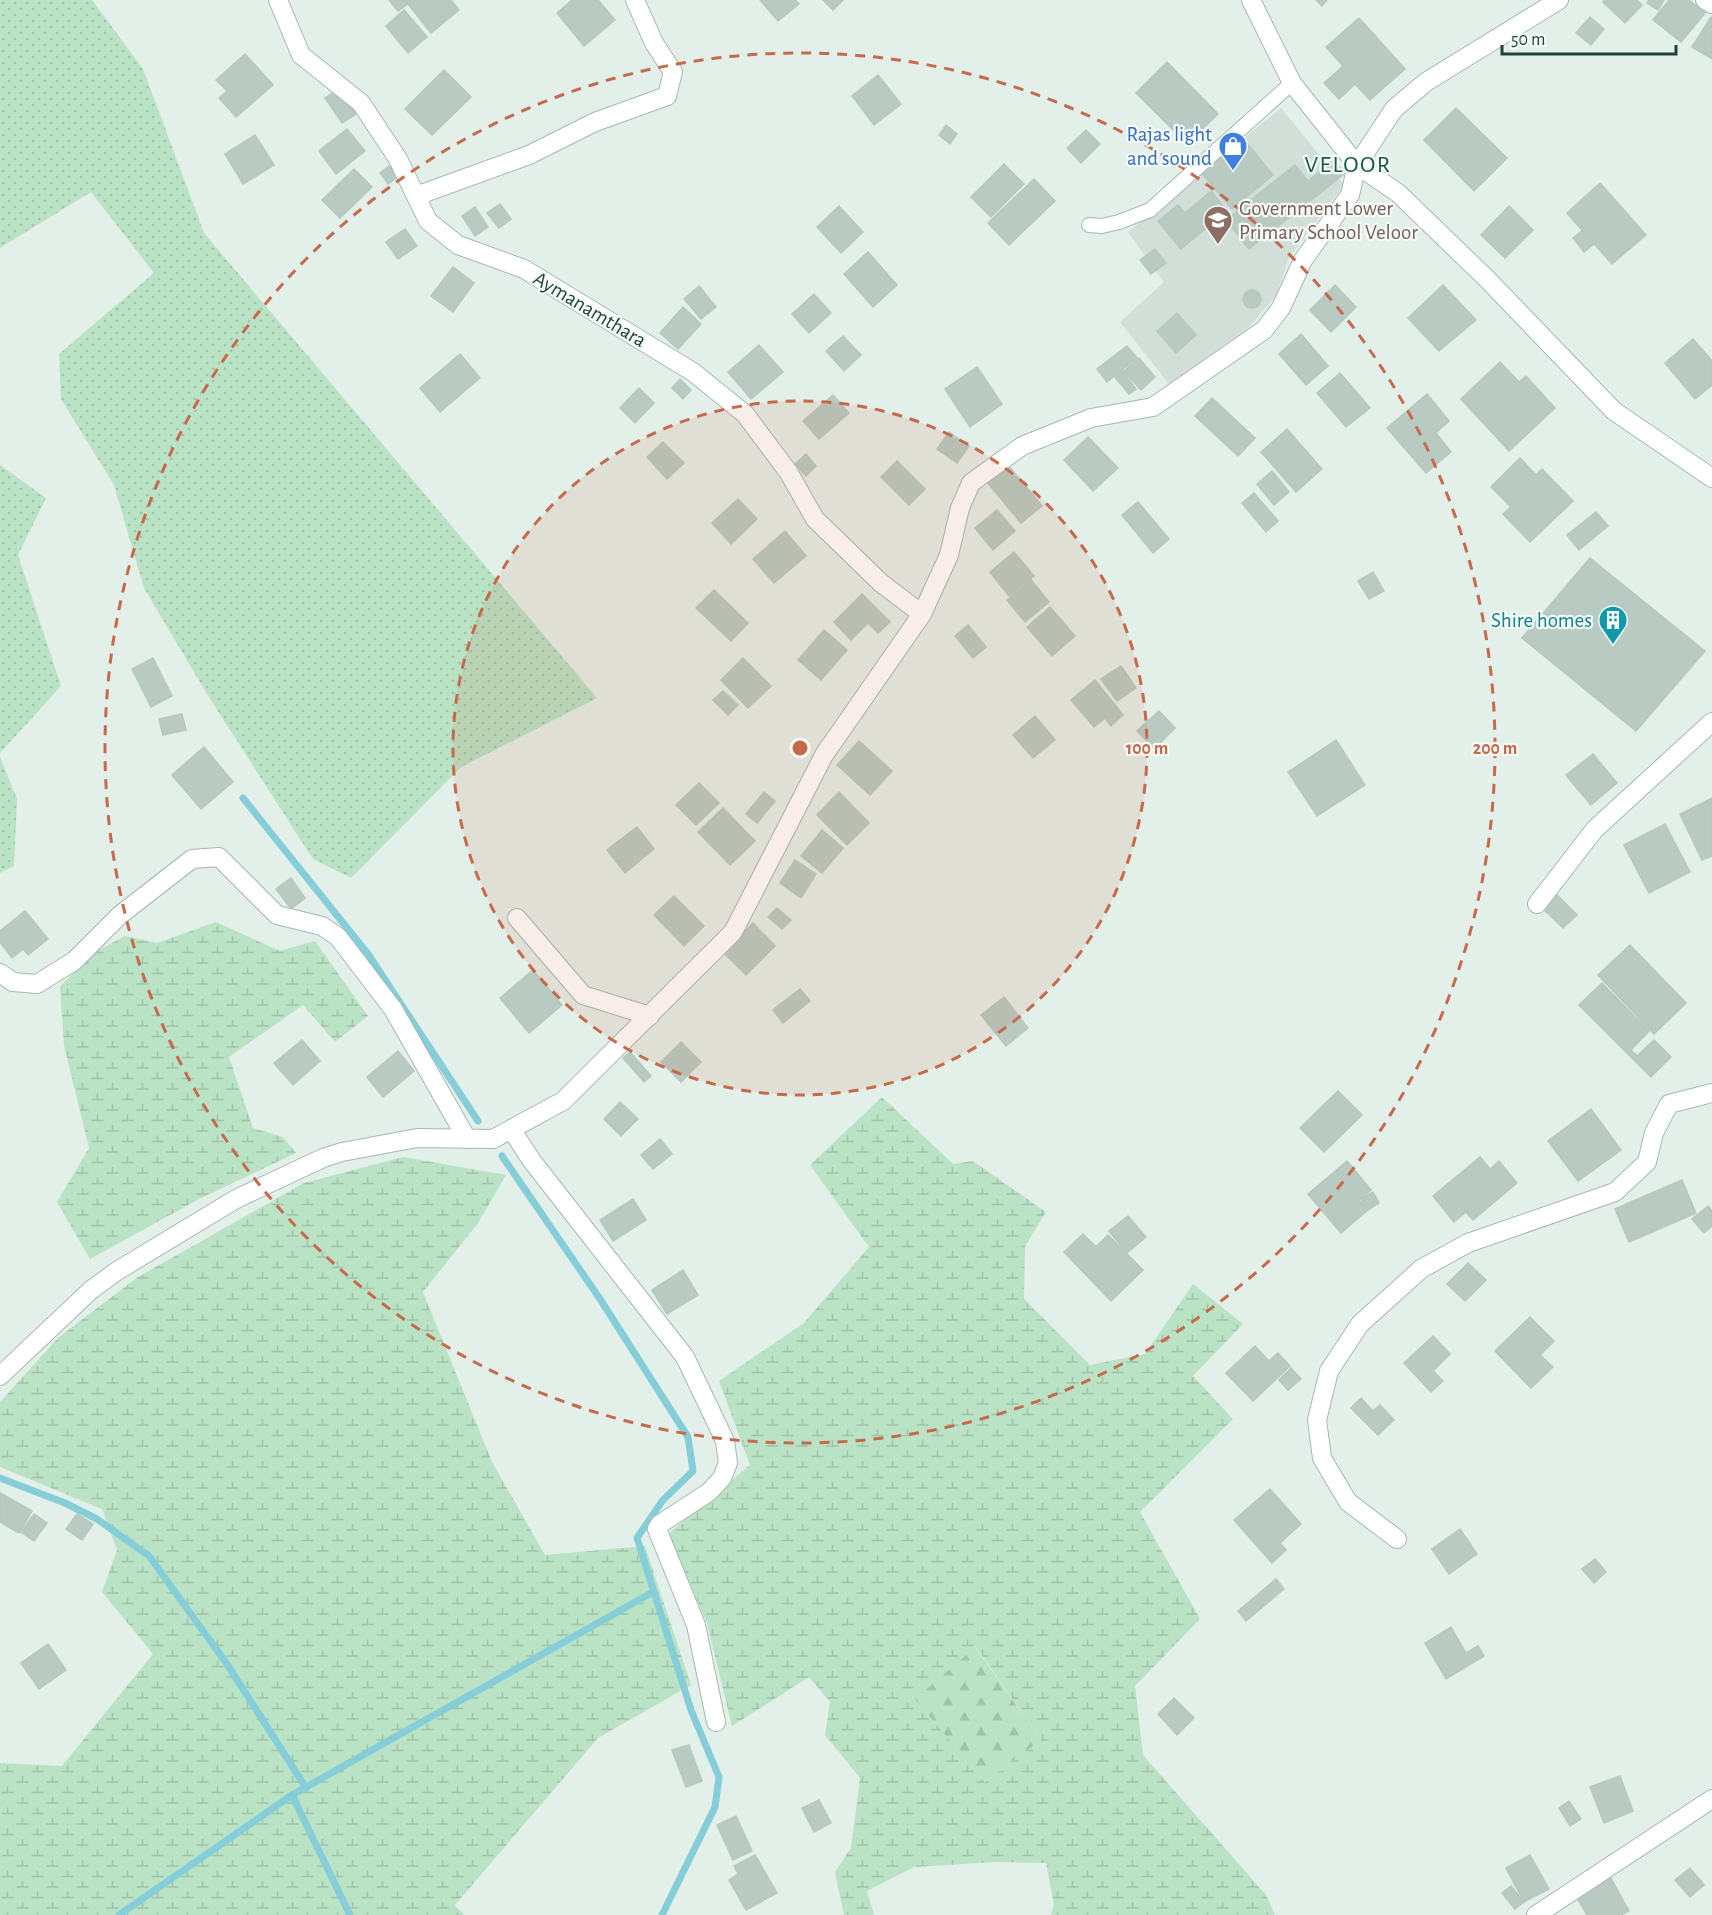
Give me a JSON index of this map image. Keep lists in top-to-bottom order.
{
  "streets": {
    "street": ["Aymanamthara"]
  },
  "districts": ["VELOOR"],
  "places": {
    "shop": ["Rajas light and sound"],
    "school or university": ["Government Lower Primary School Veloor"],
    "building": ["Shire homes"]
  },
  "scale_bar": "50 m",
  "rings": ["100 m", "200 m"]
}
